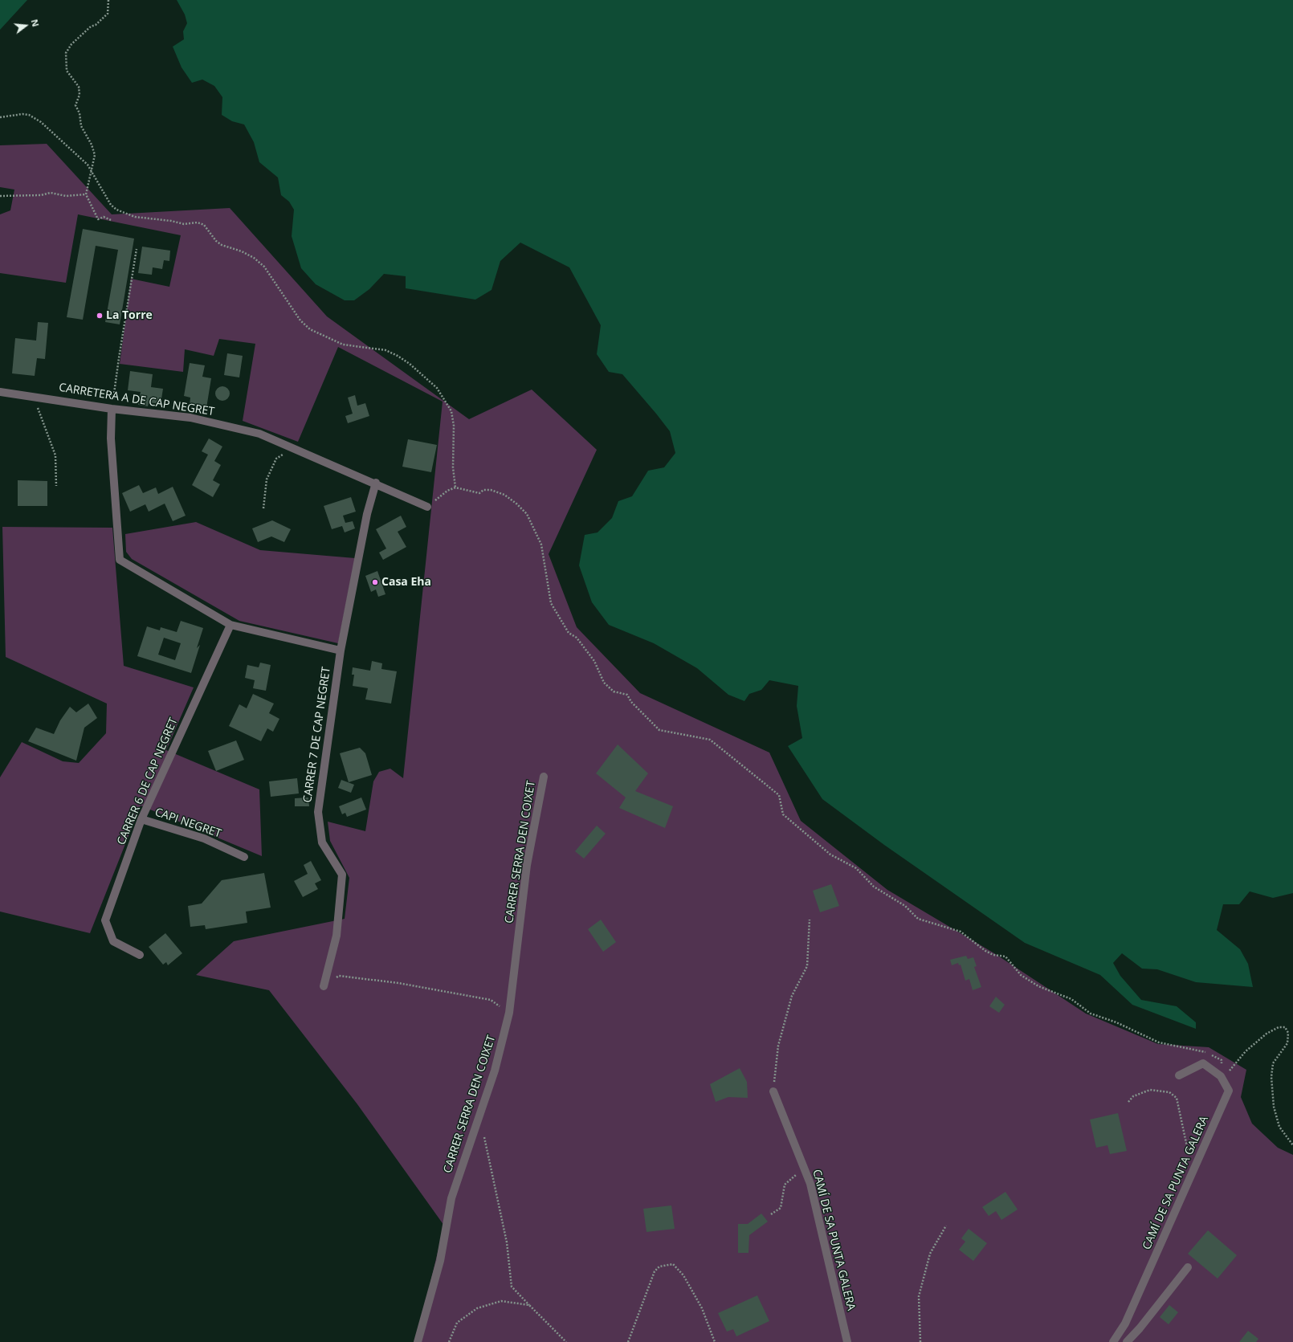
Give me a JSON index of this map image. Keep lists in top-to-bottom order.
{
  "streets": {
    "street": [
      "CARRETERA A DE CAP NEGRET",
      "CARRER 7 DE CAP NEGRET",
      "CARRER 6 DE CAP NEGRET",
      "CAPI NEGRET",
      "CARRER SERRA DEN COIXET",
      "CAMÍ DE SA PUNTA GALERA"
    ]
  },
  "crossings": [
    ["CARRETERA A DE CAP NEGRET", "CARRER 7 DE CAP NEGRET"],
    ["CARRER 6 DE CAP NEGRET", "CAPI NEGRET"]
  ],
  "places": ["La Torre", "Casa Eha"],
  "north": "right"
}
